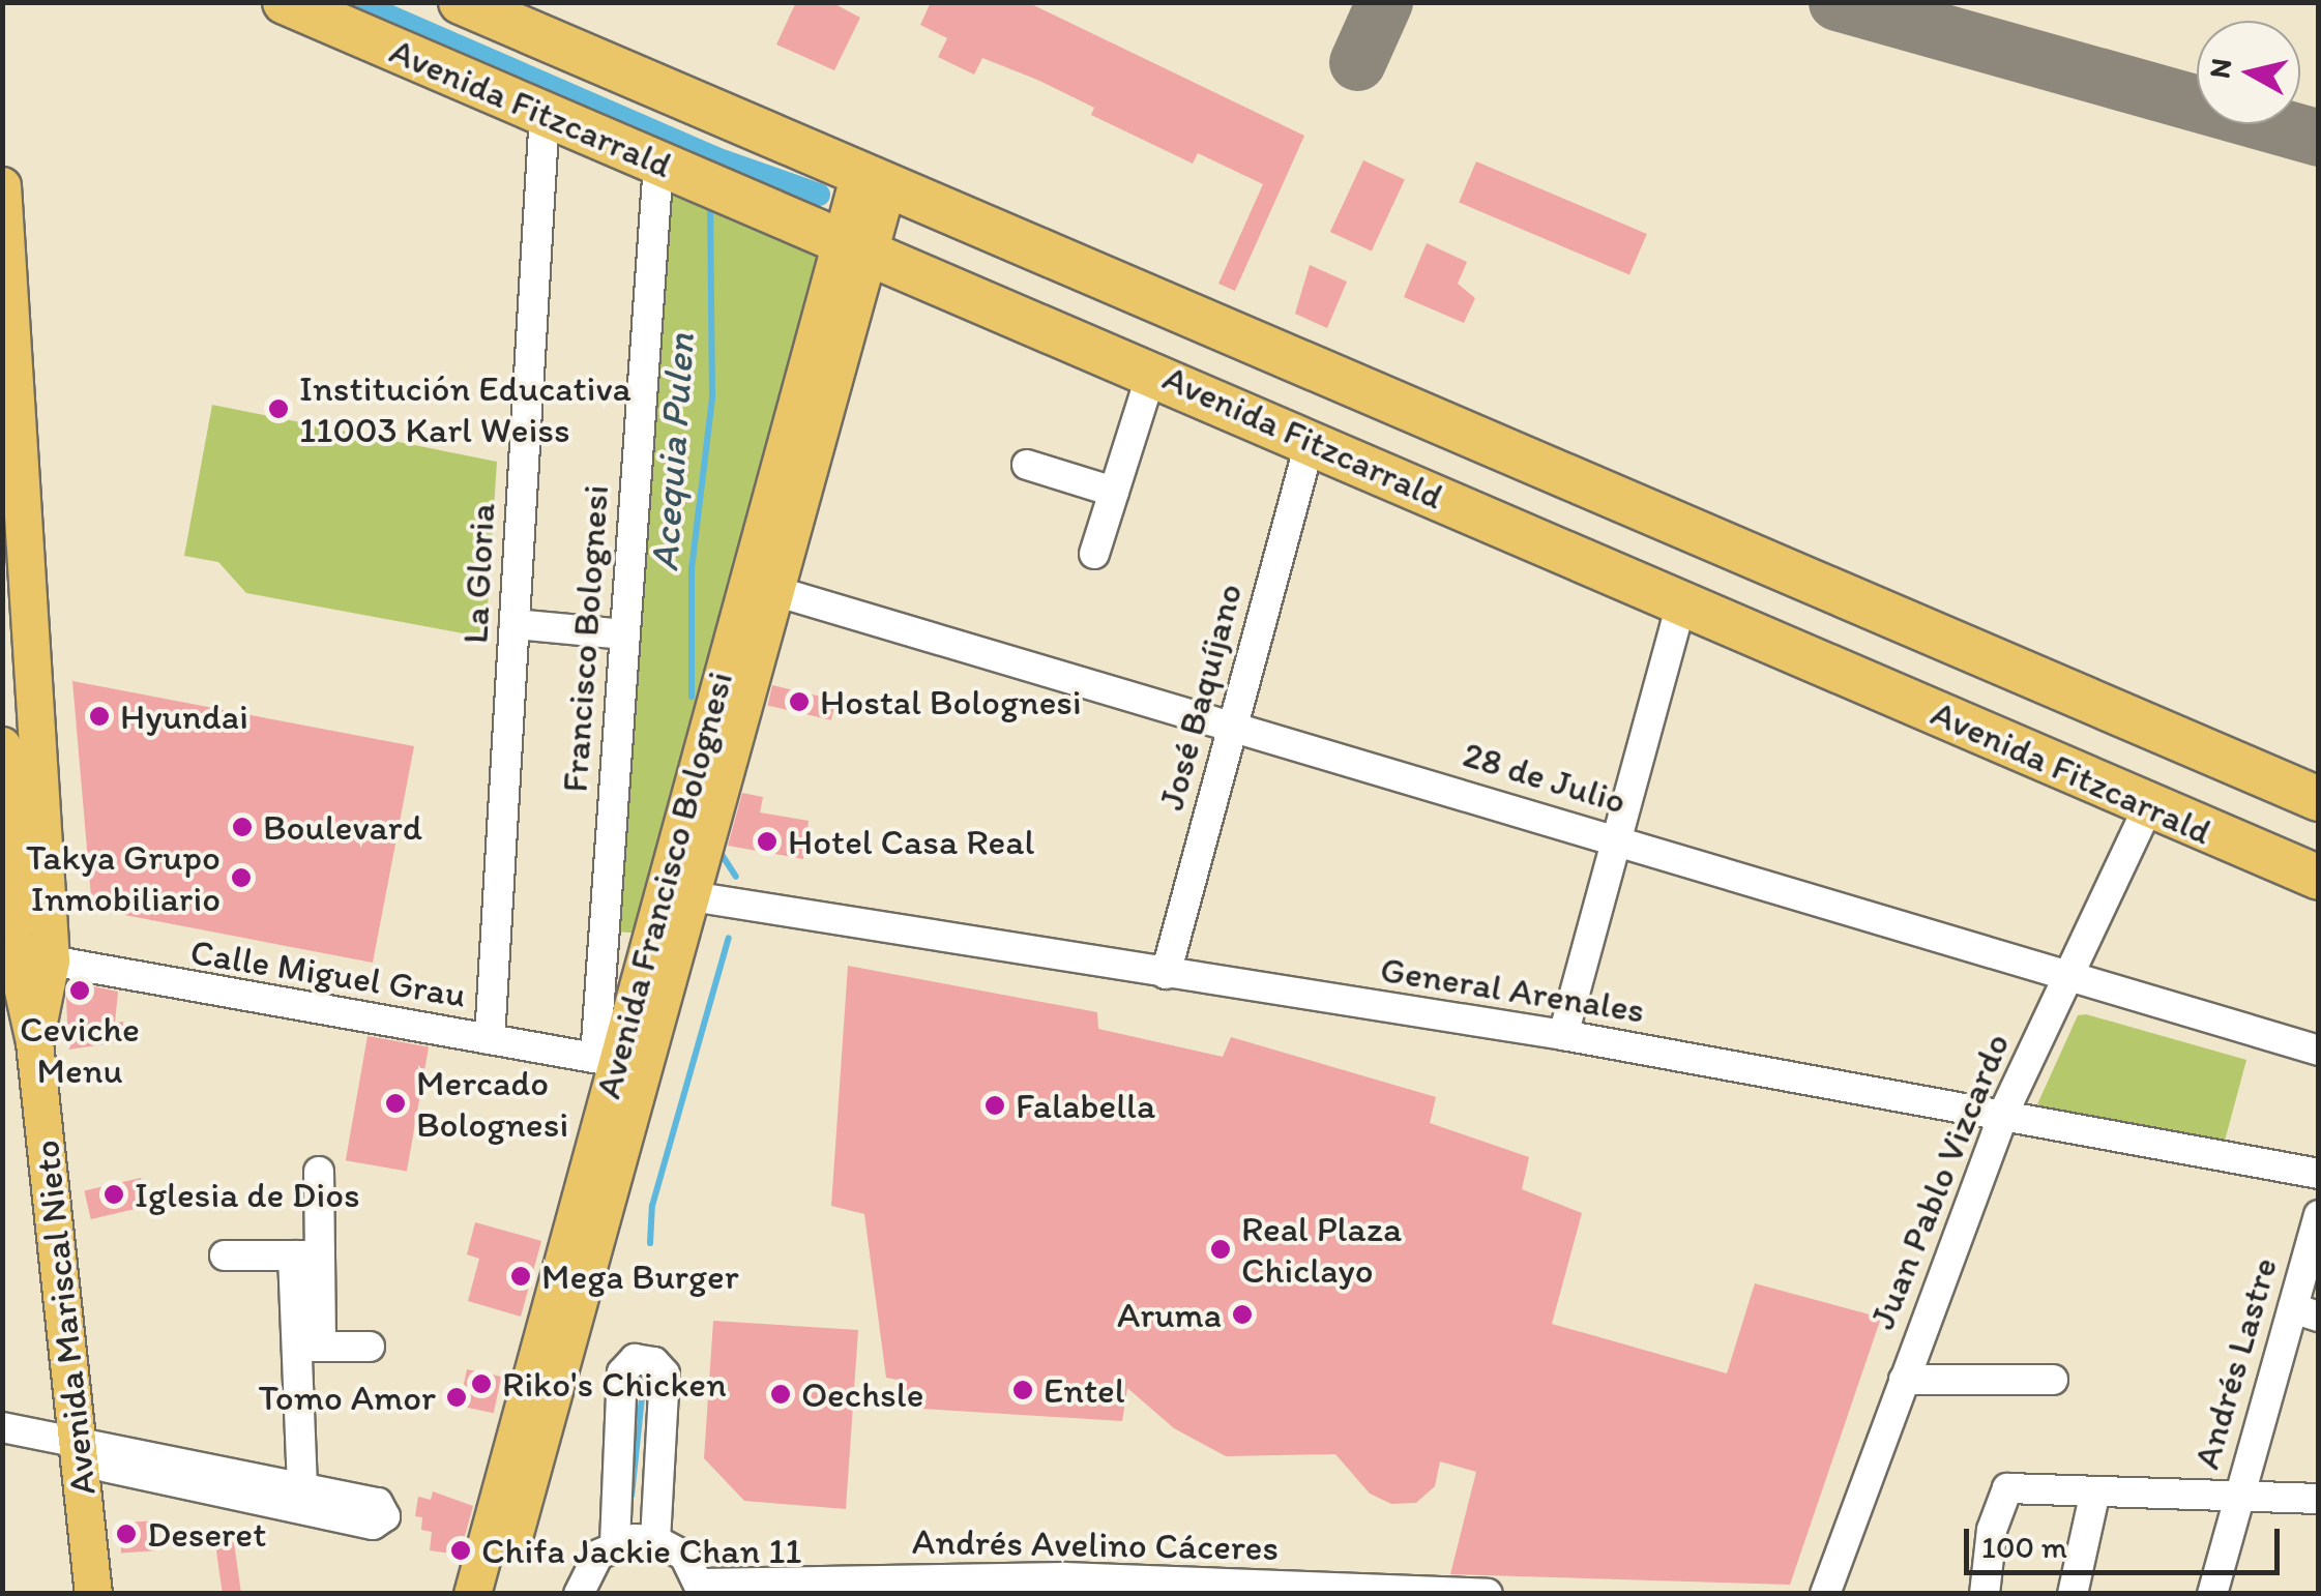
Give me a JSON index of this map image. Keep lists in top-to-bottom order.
{
  "streets": {
    "highway": ["Avenida Fitzcarrald"],
    "main road": ["Avenida Francisco Bolognesi", "Avenida Mariscal Nieto"],
    "street": [
      "La Gloria",
      "Francisco Bolognesi",
      "José Baquíjano",
      "28 de Julio",
      "Calle Miguel Grau",
      "General Arenales",
      "Juan Pablo Vizcardo",
      "Andrés Lastre",
      "Andrés Avelino Cáceres"
    ]
  },
  "crossings": [
    ["Avenida Fitzcarrald", "La Gloria"],
    ["Avenida Fitzcarrald", "Francisco Bolognesi"],
    ["Avenida Fitzcarrald", "José Baquíjano"],
    ["Avenida Fitzcarrald", "Avenida Francisco Bolognesi"],
    ["Avenida Fitzcarrald", "Juan Pablo Vizcardo"],
    ["La Gloria", "Calle Miguel Grau"],
    ["Francisco Bolognesi", "Avenida Francisco Bolognesi"],
    ["Francisco Bolognesi", "Calle Miguel Grau"],
    ["José Baquíjano", "28 de Julio"],
    ["José Baquíjano", "General Arenales"],
    ["28 de Julio", "Avenida Francisco Bolognesi"],
    ["28 de Julio", "Juan Pablo Vizcardo"],
    ["Avenida Francisco Bolognesi", "Calle Miguel Grau"],
    ["Avenida Francisco Bolognesi", "General Arenales"],
    ["Calle Miguel Grau", "Avenida Mariscal Nieto"],
    ["General Arenales", "Juan Pablo Vizcardo"]
  ],
  "water": ["Acequia Pulen"],
  "places": [
    "Institución Educativa 11003 Karl Weiss",
    "Hostal Bolognesi",
    "Hyundai",
    "Boulevard",
    "Hotel Casa Real",
    "Takya Grupo Inmobiliario",
    "Ceviche Menu",
    "Mercado Bolognesi",
    "Falabella",
    "Iglesia de Dios",
    "Real Plaza Chiclayo",
    "Mega Burger",
    "Aruma",
    "Riko's Chicken",
    "Entel",
    "Oechsle",
    "Tomo Amor",
    "Deseret",
    "Chifa Jackie Chan 11"
  ],
  "scale_bar": "100 m",
  "north": "left"
}
